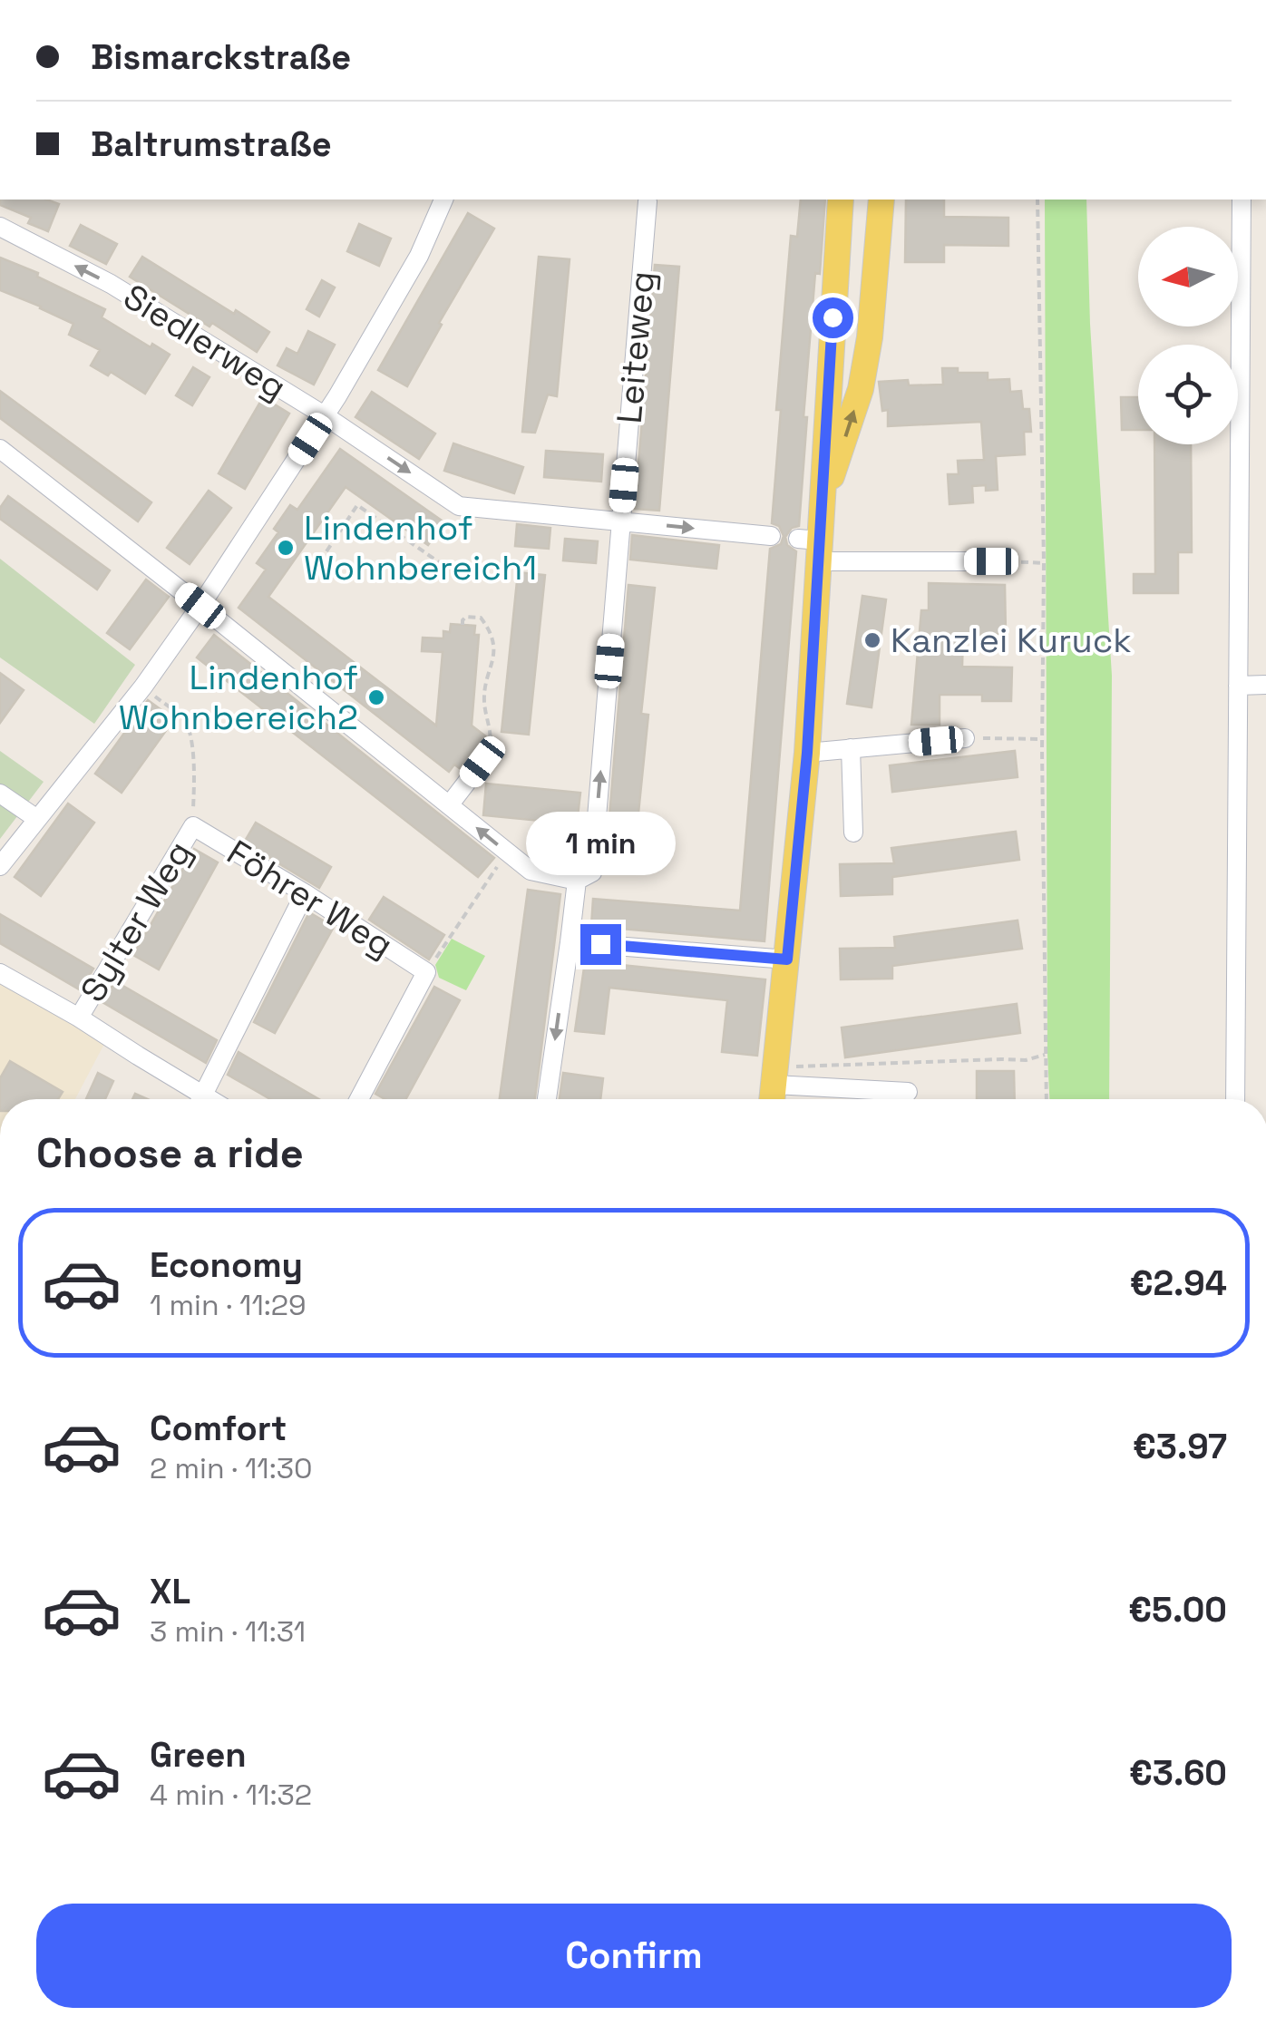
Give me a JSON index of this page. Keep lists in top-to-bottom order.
{
  "streets": {
    "street": [
      "Siedlerweg",
      "Leiteweg",
      "Föhrer Weg",
      "Sylter Weg"
    ]
  },
  "crossings": [
    ["Siedlerweg", "Leiteweg"],
    ["Föhrer Weg", "Sylter Weg"]
  ],
  "places": ["Lindenhof Wohnbereich1", "Kanzlei Kuruck", "Lindenhof Wohnbereich2"],
  "north": "left",
  "page": {
    "banner": ["Bismarckstraße", "Baltrumstraße"],
    "bubble": "1 min",
    "heading": "Choose a ride",
    "list": [
      {
        "name": "Economy",
        "note": "1 min · 11:29",
        "value": "€2.94"
      },
      {
        "name": "Comfort",
        "note": "2 min · 11:30",
        "value": "€3.97"
      },
      {
        "name": "XL",
        "note": "3 min · 11:31",
        "value": "€5.00"
      },
      {
        "name": "Green",
        "note": "4 min · 11:32",
        "value": "€3.60"
      }
    ],
    "buttons": "Confirm"
  }
}
